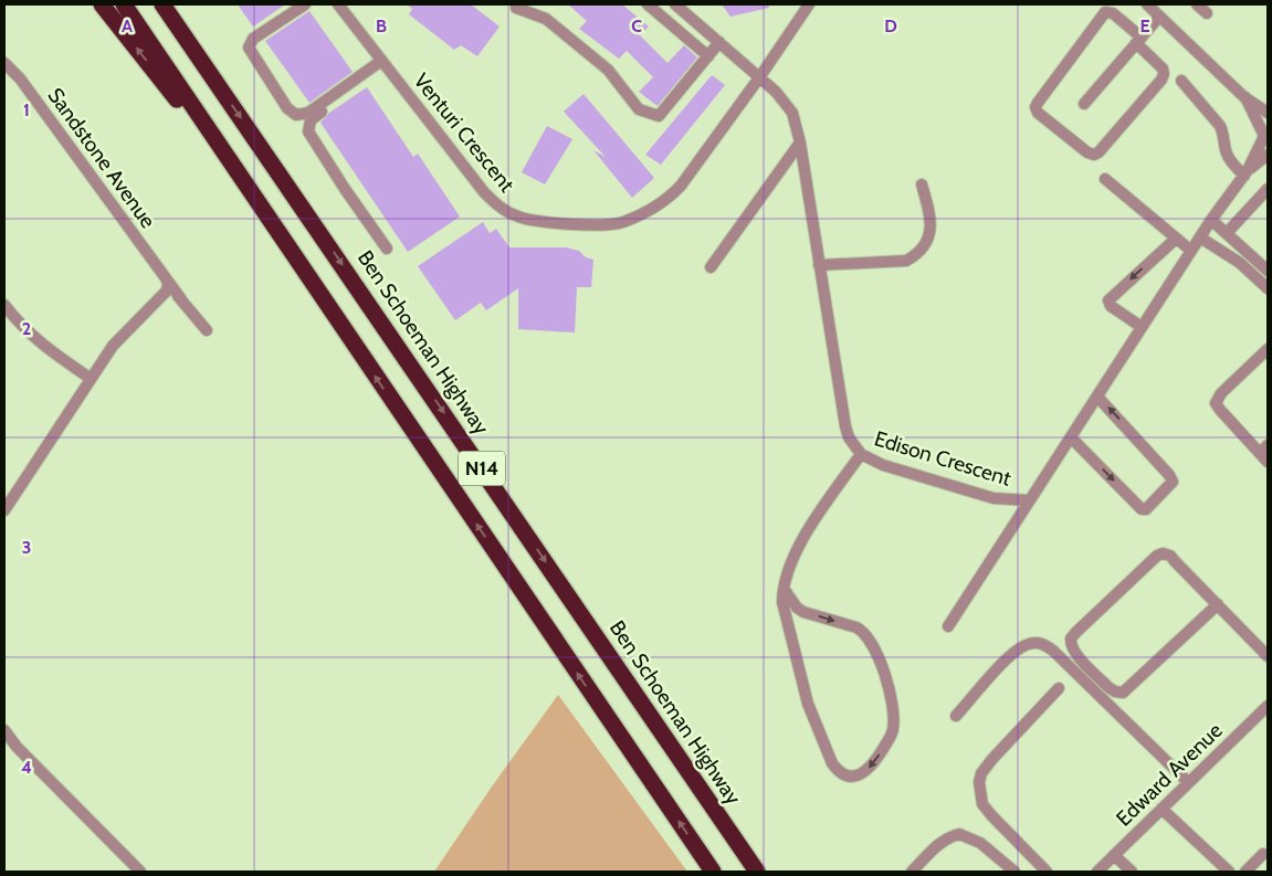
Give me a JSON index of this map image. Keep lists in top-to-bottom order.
{
  "streets": {
    "highway": ["Ben Schoeman Highway", "N14"],
    "street": [
      "Venturi Crescent",
      "Sandstone Avenue",
      "Edison Crescent",
      "Edward Avenue"
    ]
  },
  "crossings": [
    ["Venturi Crescent", "Edison Crescent"]
  ],
  "grid": {
    "columns": [
      "A",
      "B",
      "C",
      "D",
      "E"
    ],
    "rows": [
      "1",
      "2",
      "3",
      "4"
    ]
  }
}
